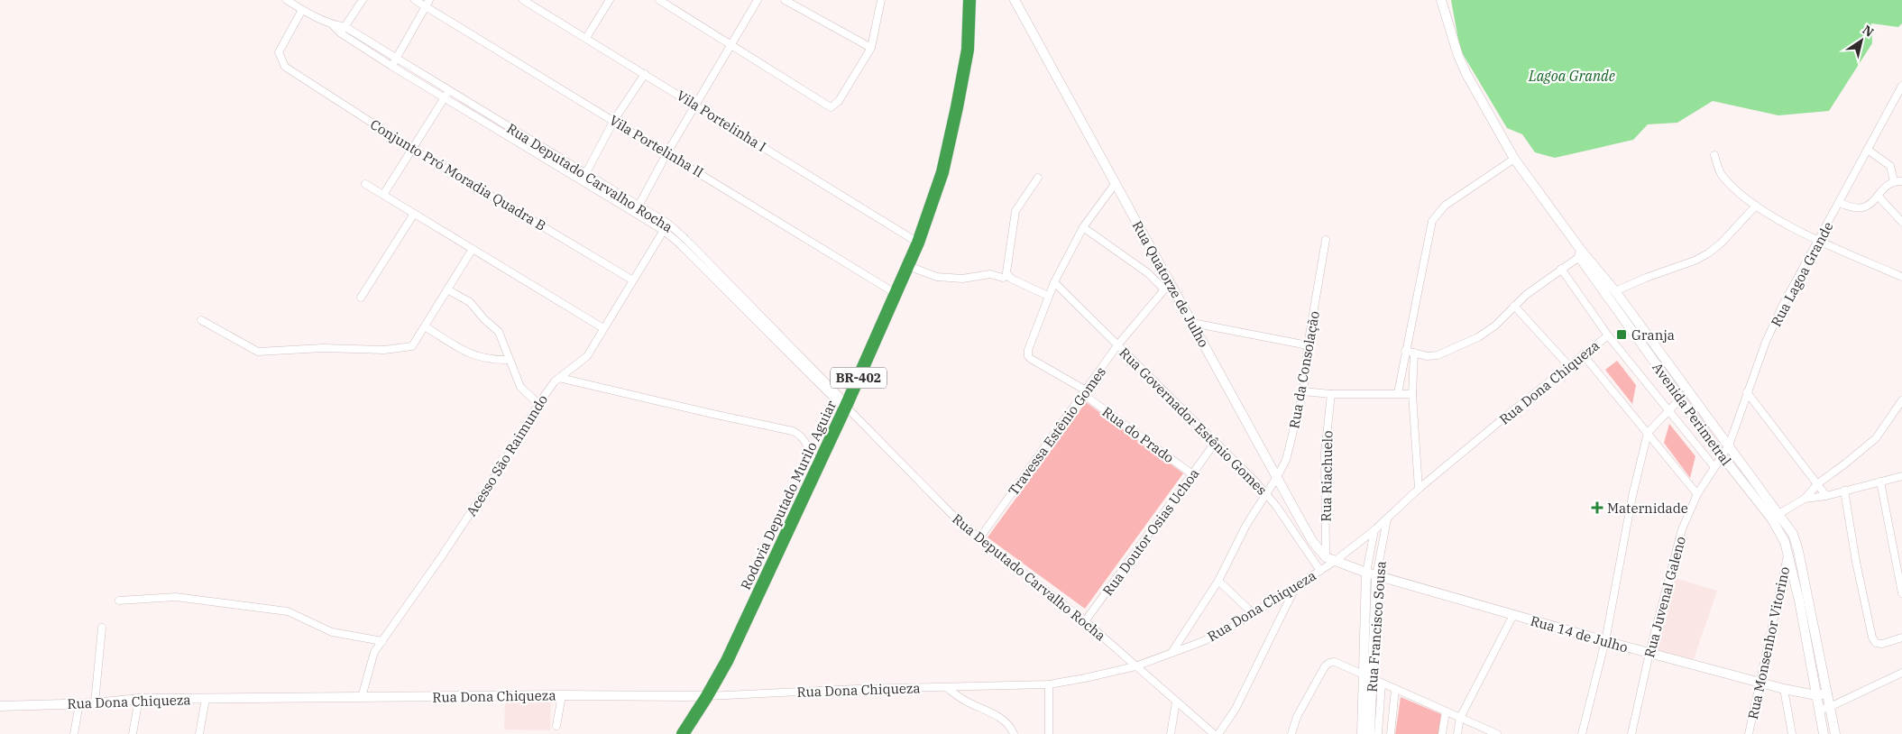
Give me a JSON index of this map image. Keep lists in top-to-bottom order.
{
  "streets": {
    "highway": ["BR-402", "Rodovia Deputado Murilo Aguiar"],
    "street": [
      "Vila Portelinha I",
      "Vila Portelinha II",
      "Conjunto Pró Moradia Quadra B",
      "Rua Deputado Carvalho Rocha",
      "Rua Lagoa Grande",
      "Rua Quatorze de Julho",
      "Rua da Consolação",
      "Rua Dona Chiqueza",
      "Avenida Perimetral",
      "Rua Governador Estênio Gomes",
      "Travessa Estênio Gomes",
      "Rua do Prado",
      "Acesso São Raimundo",
      "Rua Riachuelo",
      "Rua Doutor Osias Uchoa",
      "Rua Juvenal Galeno",
      "Rua Francisco Sousa",
      "Rua 14 de Julho",
      "Rua Monsenhor Vitorino"
    ]
  },
  "crossings": [
    ["Vila Portelinha I", "Rodovia Deputado Murilo Aguiar"],
    ["Vila Portelinha II", "Rodovia Deputado Murilo Aguiar"],
    ["Conjunto Pró Moradia Quadra B", "Rua Deputado Carvalho Rocha"],
    ["Conjunto Pró Moradia Quadra B", "Acesso São Raimundo"],
    ["Rua Deputado Carvalho Rocha", "Rua Dona Chiqueza"],
    ["Rua Deputado Carvalho Rocha", "Travessa Estênio Gomes"],
    ["Rua Deputado Carvalho Rocha", "Acesso São Raimundo"],
    ["Rua Deputado Carvalho Rocha", "Rodovia Deputado Murilo Aguiar"],
    ["Rua Deputado Carvalho Rocha", "Rua Doutor Osias Uchoa"],
    ["Rua Lagoa Grande", "Avenida Perimetral"],
    ["Rua Lagoa Grande", "Rua Juvenal Galeno"],
    ["Rua Quatorze de Julho", "Rua da Consolação"],
    ["Rua Quatorze de Julho", "Rua Dona Chiqueza"],
    ["Rua Quatorze de Julho", "Travessa Estênio Gomes"],
    ["Rua Quatorze de Julho", "Rua Riachuelo"],
    ["Rua Quatorze de Julho", "Rua 14 de Julho"],
    ["Rua da Consolação", "Rua Dona Chiqueza"],
    ["Rua da Consolação", "Rua Governador Estênio Gomes"],
    ["Rua Dona Chiqueza", "Rua Governador Estênio Gomes"],
    ["Rua Dona Chiqueza", "Acesso São Raimundo"],
    ["Rua Dona Chiqueza", "Rua Riachuelo"],
    ["Rua Dona Chiqueza", "Rodovia Deputado Murilo Aguiar"],
    ["Rua Dona Chiqueza", "Rua Francisco Sousa"],
    ["Rua Dona Chiqueza", "Rua 14 de Julho"],
    ["Avenida Perimetral", "Rua 14 de Julho"],
    ["Avenida Perimetral", "Rua Monsenhor Vitorino"],
    ["Rua Governador Estênio Gomes", "Travessa Estênio Gomes"],
    ["Rua Governador Estênio Gomes", "Rua Doutor Osias Uchoa"],
    ["Travessa Estênio Gomes", "Rua do Prado"],
    ["Rua do Prado", "Rua Doutor Osias Uchoa"],
    ["Rua Riachuelo", "Rua 14 de Julho"],
    ["Rua Juvenal Galeno", "Rua 14 de Julho"],
    ["Rua Francisco Sousa", "Rua 14 de Julho"],
    ["Rua 14 de Julho", "Rua Monsenhor Vitorino"]
  ],
  "water": ["Lagoa Grande"],
  "places": {
    "transit": ["Granja"],
    "health": ["Maternidade"]
  },
  "north": "top right"
}
